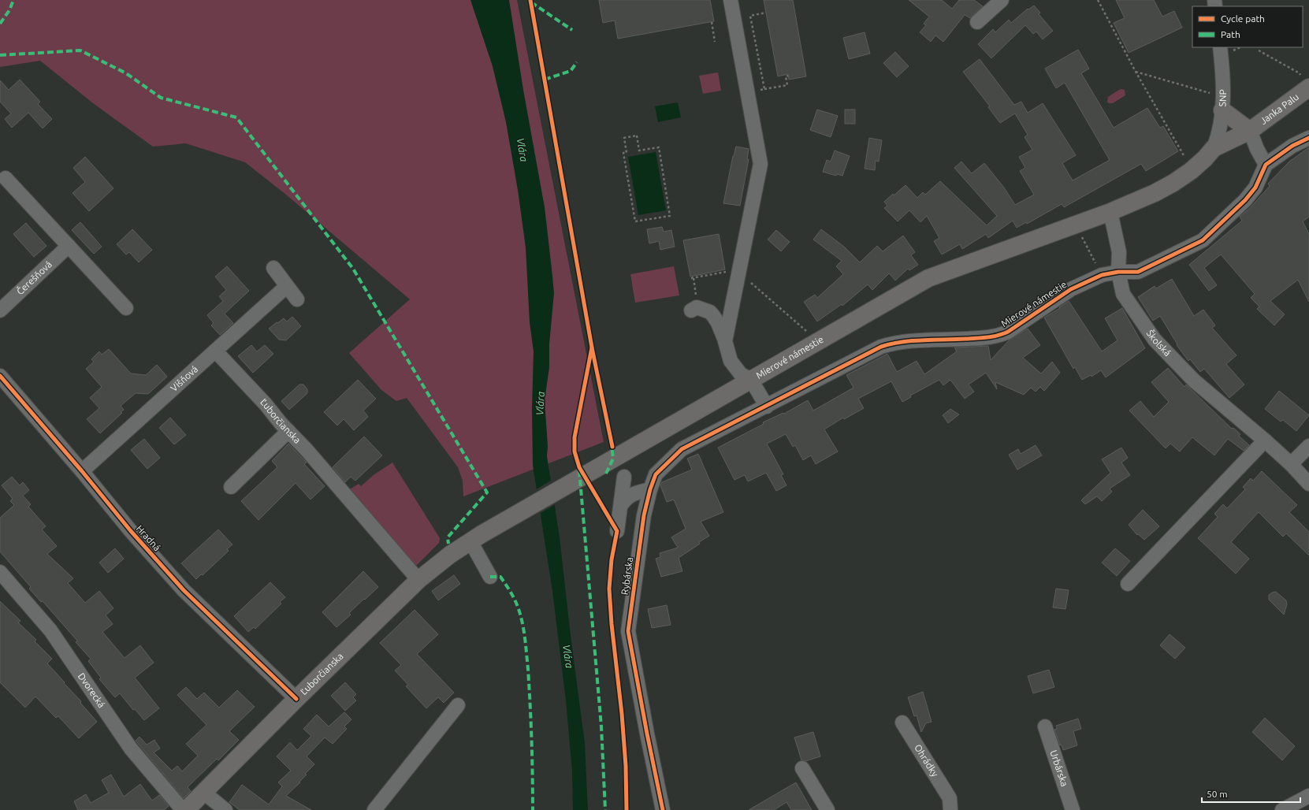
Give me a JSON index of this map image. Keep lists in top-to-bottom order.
{
  "streets": {
    "main road": ["Janka Palu", "Mierové námestie", "Ľuborčianska"],
    "street": [
      "SNP",
      "Čerešňová",
      "Školská",
      "Višňová",
      "Hradná",
      "Rybárska",
      "Dvorecká",
      "Ohrádky",
      "Urbárska"
    ]
  },
  "crossings": [
    ["SNP", "Mierové námestie"],
    ["Janka Palu", "Mierové námestie"],
    ["Mierové námestie", "Školská"],
    ["Mierové námestie", "Ľuborčianska"],
    ["Mierové námestie", "Rybárska"],
    ["Višňová", "Ľuborčianska"],
    ["Višňová", "Hradná"],
    ["Ľuborčianska", "Hradná"]
  ],
  "water": ["Vlára"],
  "legend": ["Cycle path", "Path"],
  "scale_bar": "50 m"
}
